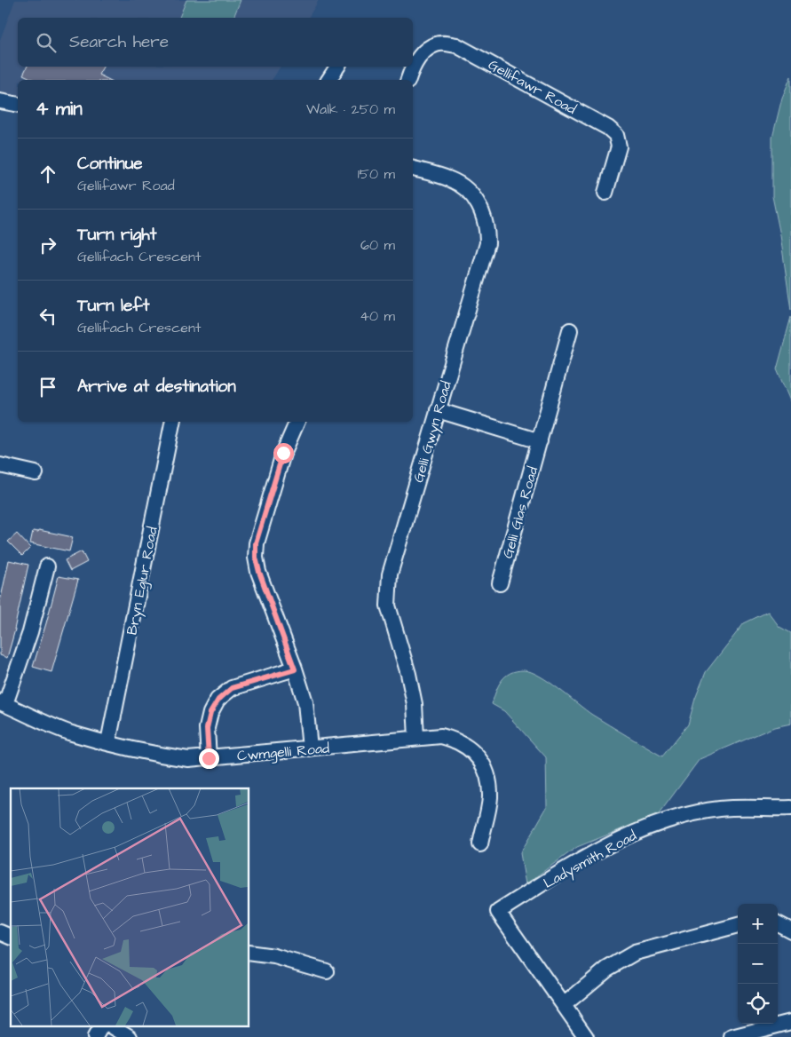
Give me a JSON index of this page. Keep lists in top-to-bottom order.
{
  "streets": {
    "street": [
      "Gellifawr Road",
      "Gelli Gwyn Road",
      "Gelli Glas Road",
      "Bryn Eglur Road",
      "Cwmgelli Road",
      "Ladysmith Road"
    ]
  },
  "crossings": [
    ["Gelli Gwyn Road", "Cwmgelli Road"],
    ["Bryn Eglur Road", "Cwmgelli Road"]
  ],
  "page": {
    "search": "Search here",
    "heading": ["4 min", "Walk · 250 m"],
    "list": [
      ["Continue", "Gellifawr Road", "150 m"],
      ["Turn right", "Gellifach Crescent", "60 m"],
      ["Turn left", "Gellifach Crescent", "40 m"],
      "Arrive at destination"
    ],
    "map_buttons": ["+", "−"]
  }
}
